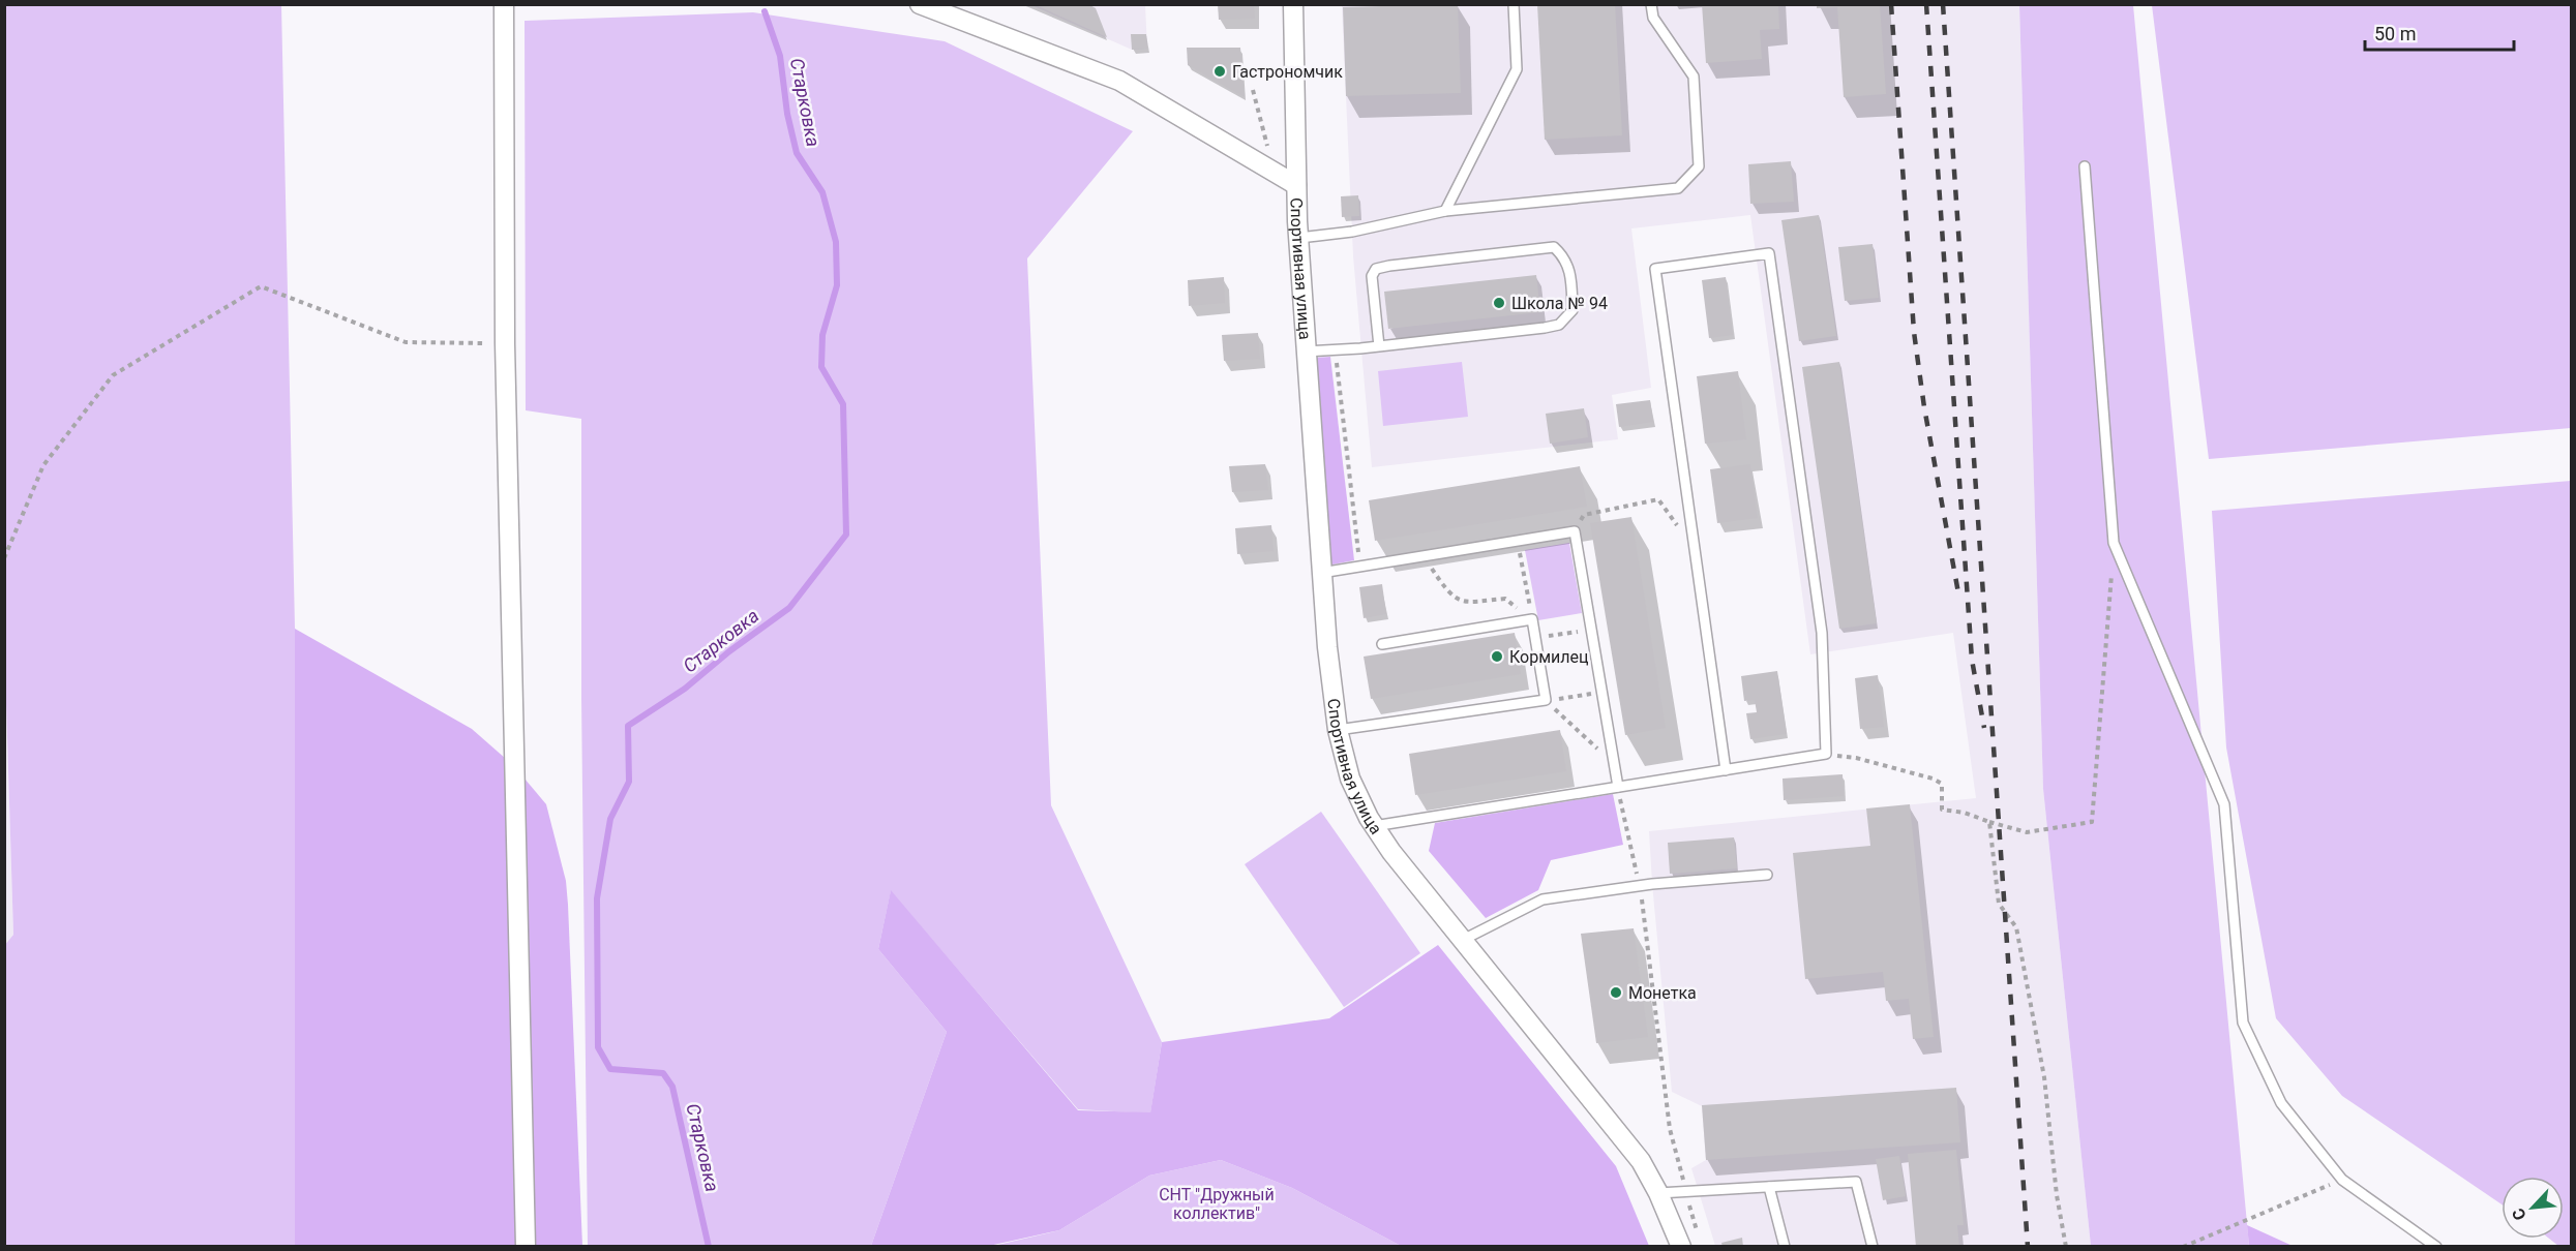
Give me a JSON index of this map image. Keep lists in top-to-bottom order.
{
  "streets": {
    "street": ["Спортивная улица"]
  },
  "water": ["Старковка"],
  "parks": ["СНТ \"Дружный коллектив\""],
  "places": [
    "Гастрономчик",
    "Школа № 94",
    "Кормилец",
    "Монетка"
  ],
  "scale_bar": "50 m",
  "north": "bottom left"
}
